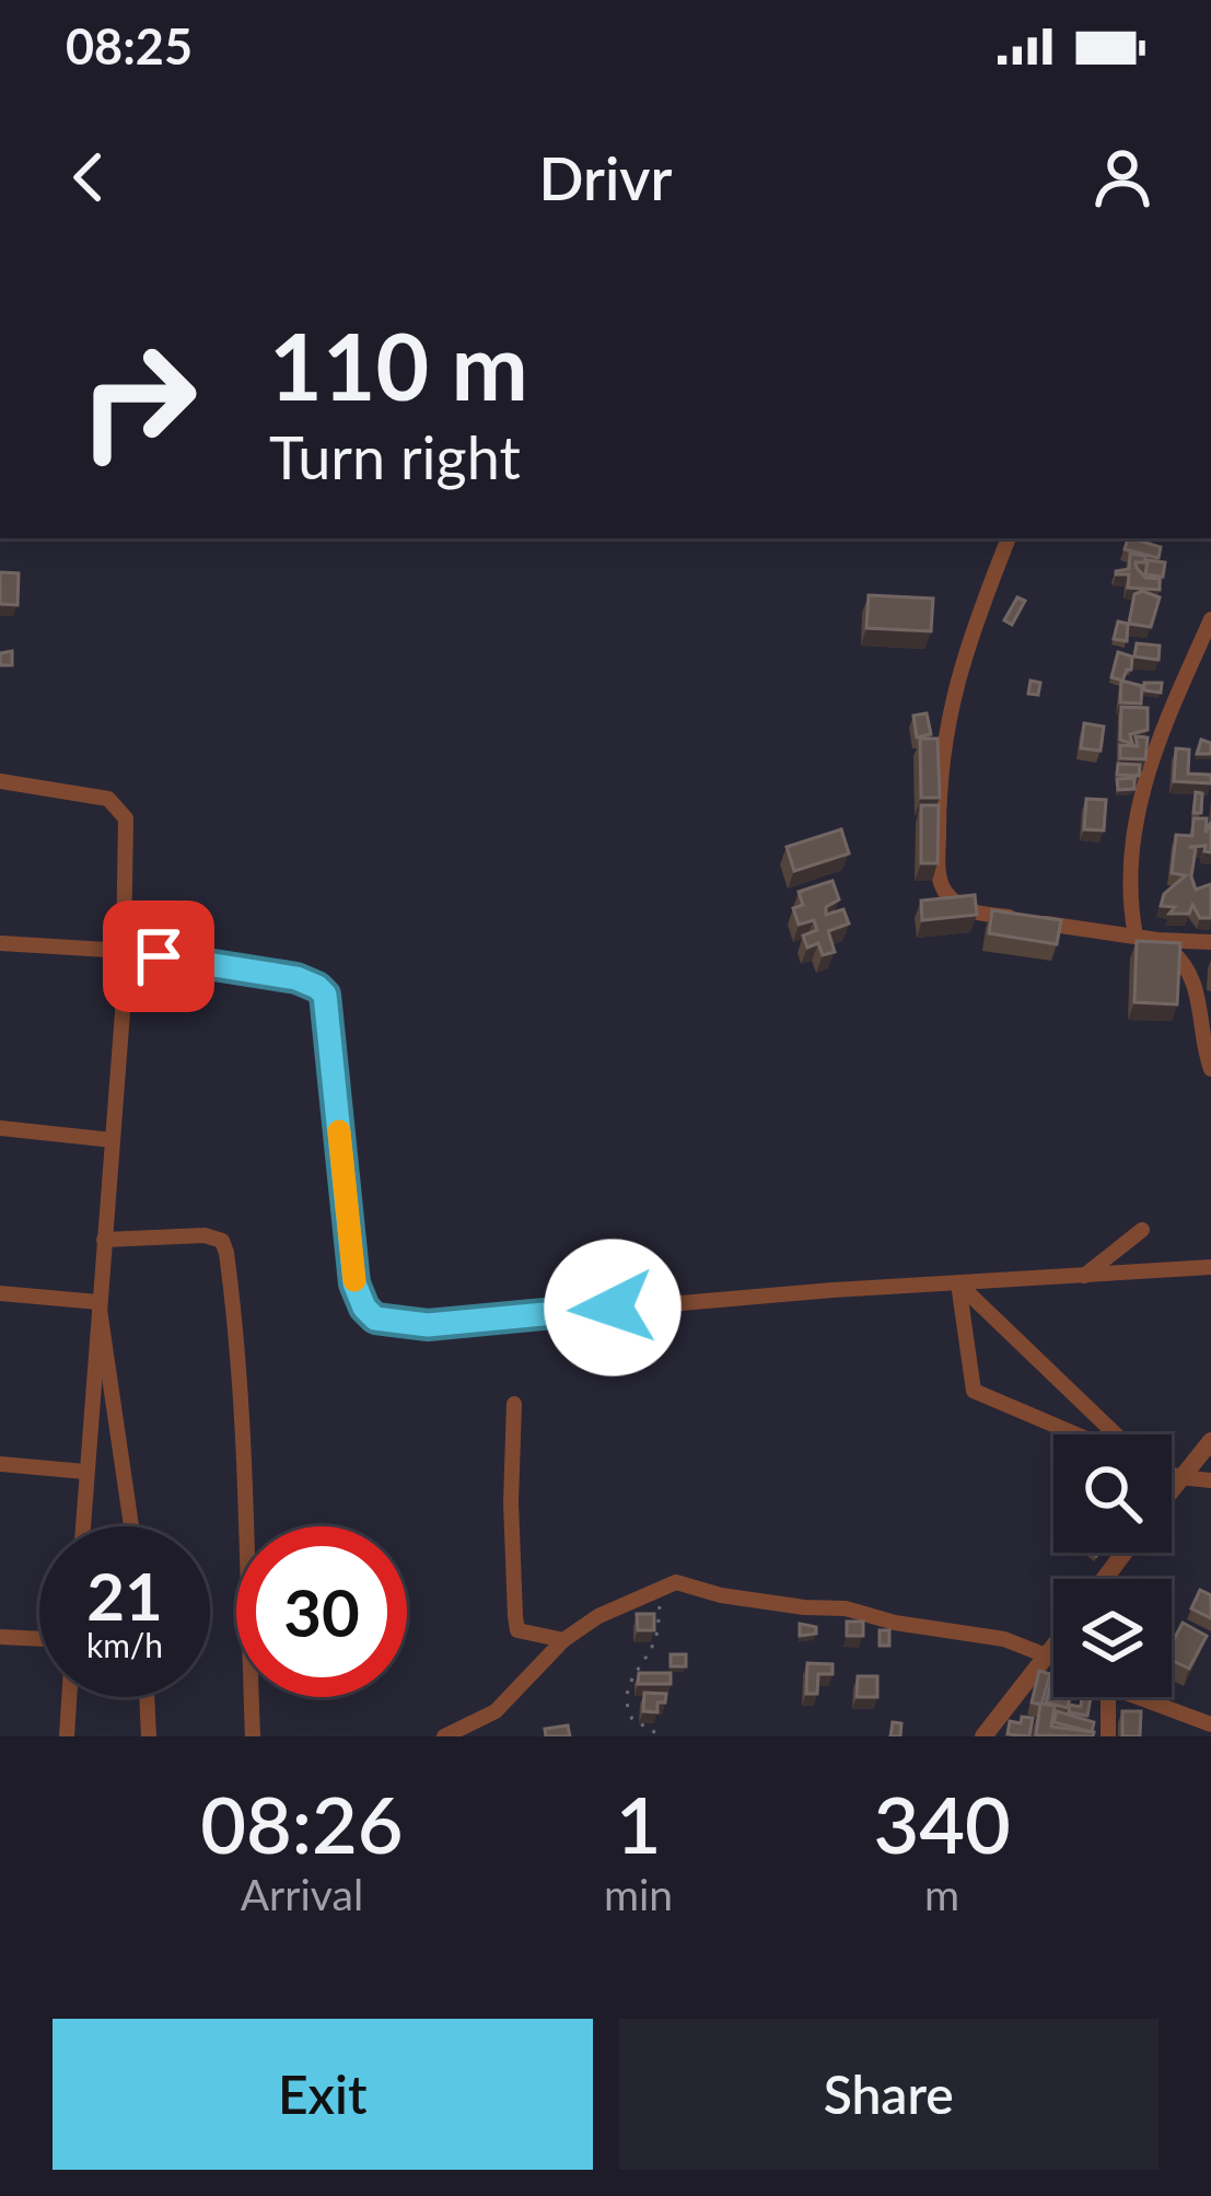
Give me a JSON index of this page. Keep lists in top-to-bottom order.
{
  "page": {
    "status": "08:25",
    "header": "Drivr",
    "turn": ["110 m", "Turn right"],
    "speed": "21 km/h",
    "limit": "30",
    "eta": [
      "08:26",
      "Arrival",
      "1",
      "min",
      "340",
      "m"
    ],
    "buttons": ["Exit", "Share"]
  }
}
